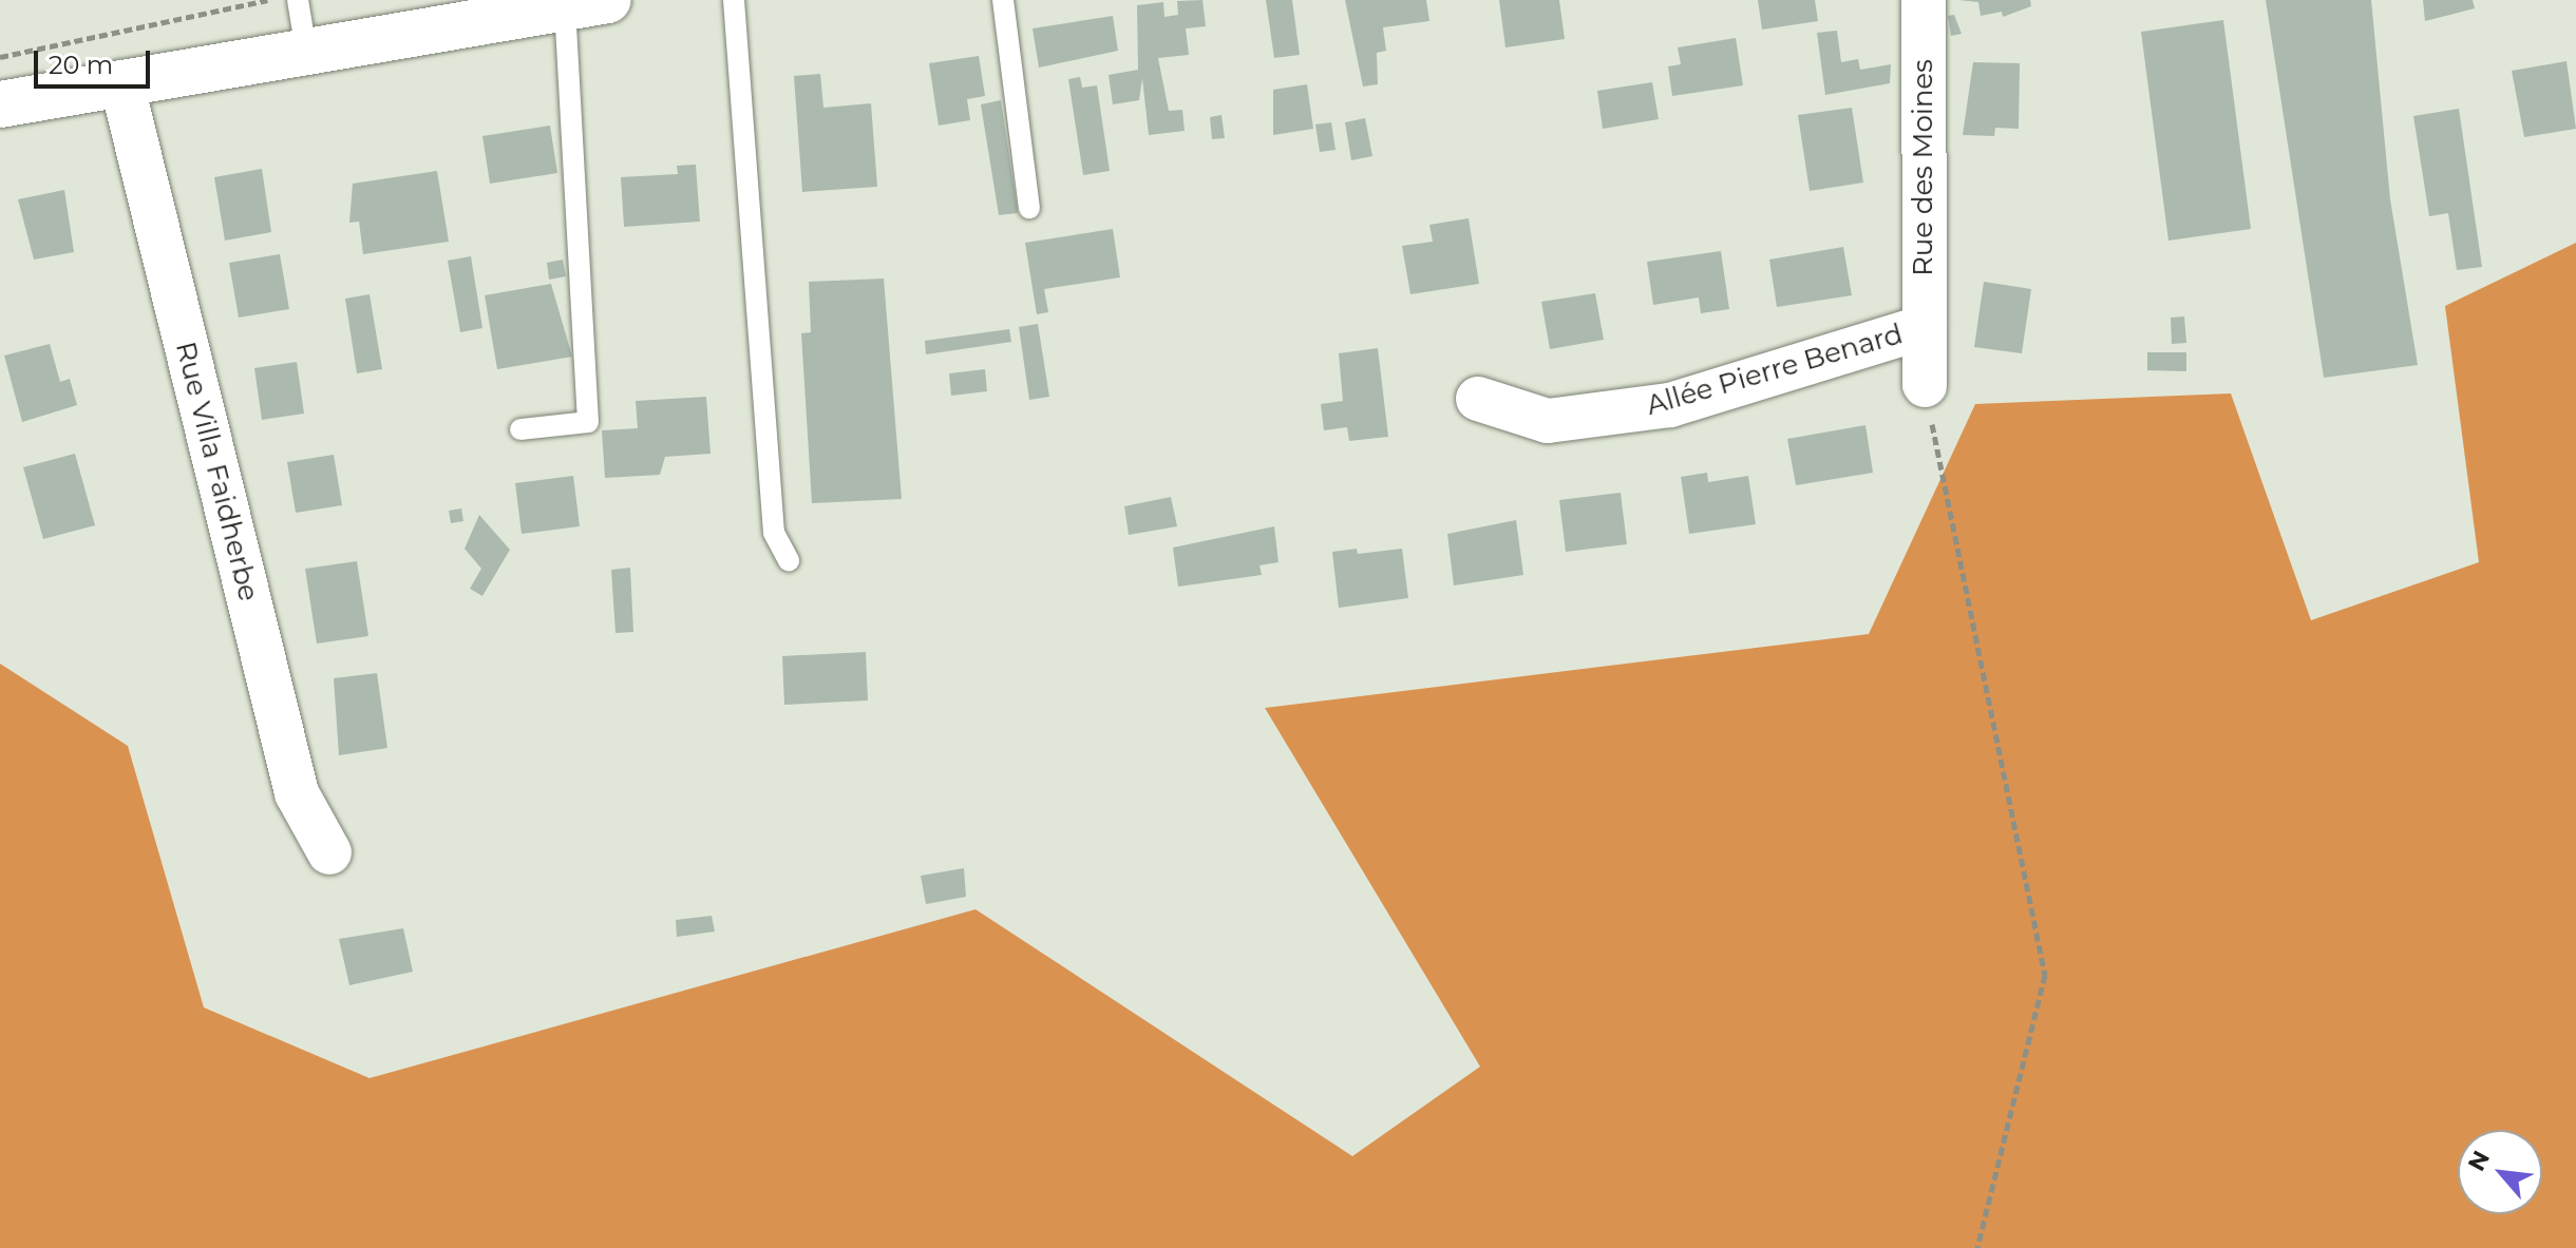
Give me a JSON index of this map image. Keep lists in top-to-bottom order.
{
  "streets": {
    "street": ["Rue des Moines", "Allée Pierre Benard", "Rue Villa Faidherbe"]
  },
  "crossings": [
    ["Rue des Moines", "Allée Pierre Benard"]
  ],
  "scale_bar": "20 m",
  "north": "top left"
}
